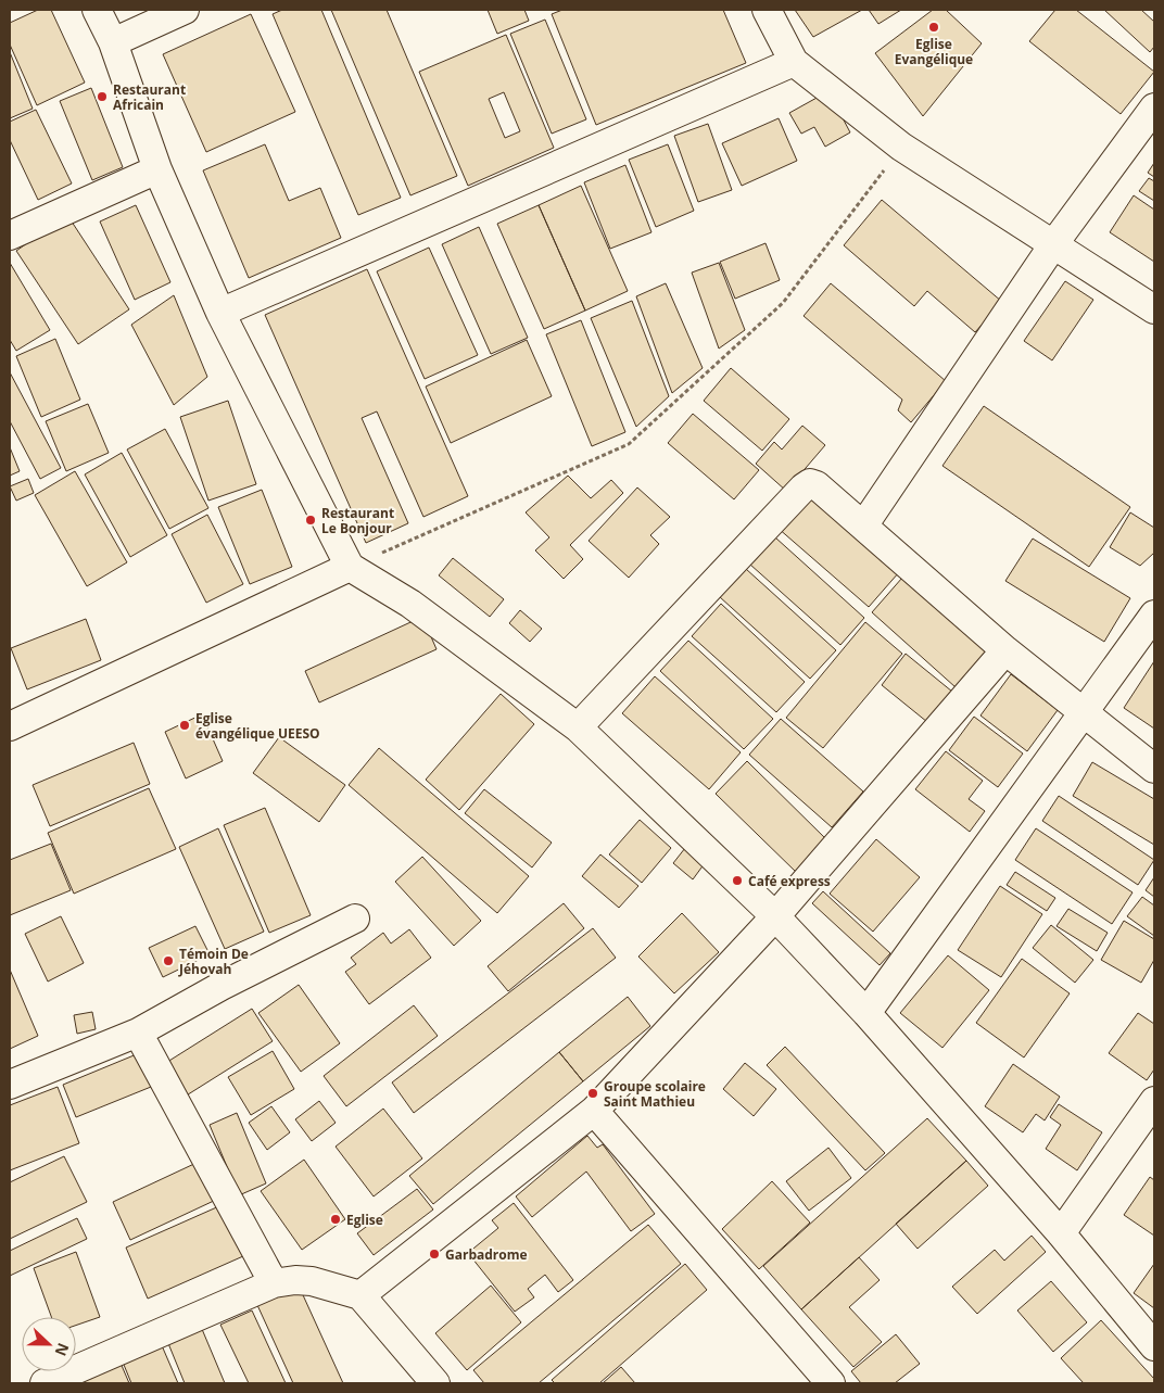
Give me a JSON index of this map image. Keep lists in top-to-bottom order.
{
  "places": [
    "Eglise Evangélique",
    "Restaurant Africain",
    "Restaurant Le Bonjour",
    "Eglise évangélique UEESO",
    "Café express",
    "Témoin De Jéhovah",
    "Groupe scolaire Saint Mathieu",
    "Eglise",
    "Garbadrome"
  ],
  "north": "right"
}
